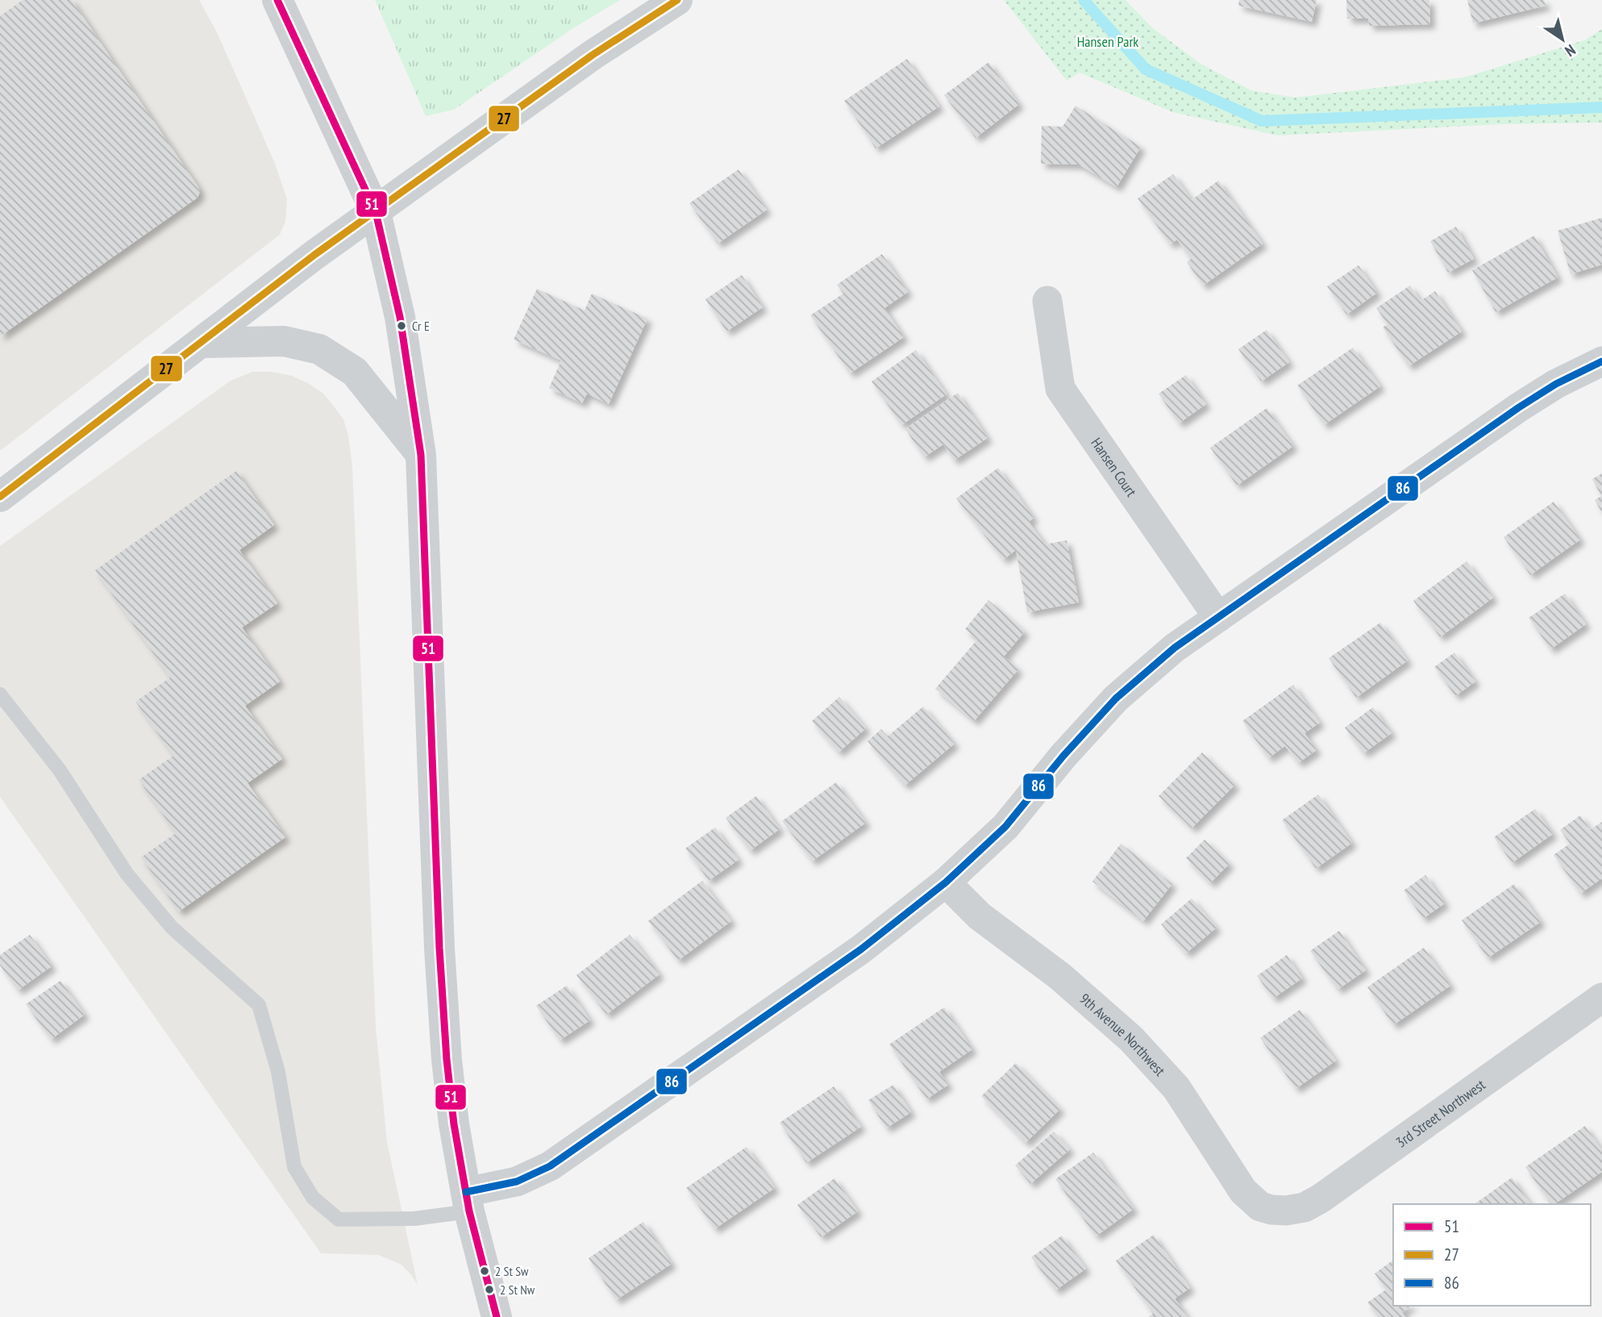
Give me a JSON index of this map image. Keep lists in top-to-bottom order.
{
  "streets": {
    "street": ["Hansen Court", "9th Avenue Northwest", "3rd Street Northwest"]
  },
  "crossings": [
    ["9th Avenue Northwest", "3rd Street Northwest"]
  ],
  "parks": ["Hansen Park"],
  "places": ["Cr E", "2 St Sw", "2 St Nw"],
  "lines": ["transit line 51", "transit line 27", "transit line 86"],
  "legend": ["51", "27", "86"],
  "north": "bottom right"
}
